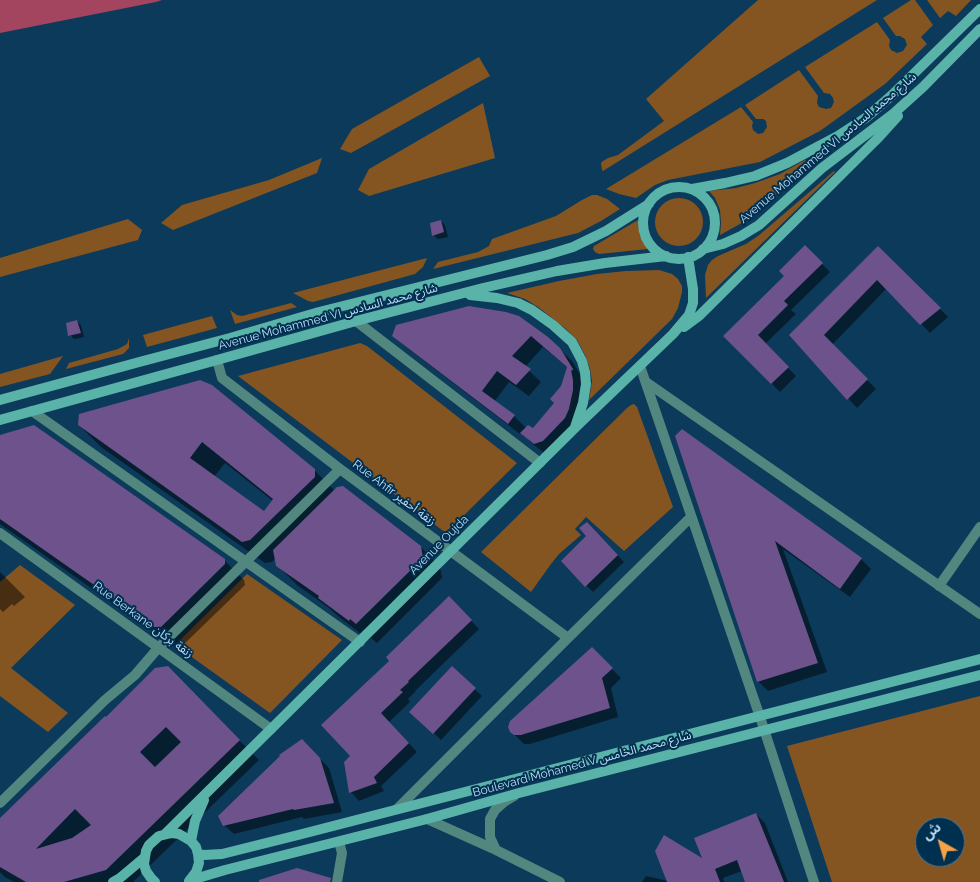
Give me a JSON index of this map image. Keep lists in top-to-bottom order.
{
  "streets": {
    "main road": ["Avenue Mohammed VI شارع محمد السادس", "Avenue Oujda", "Boulevard Mohamed V شارع محمد الخامس"],
    "street": ["Rue Ahfir زنقة أحفير", "Rue Berkane زنقة بركان"]
  },
  "crossings": [
    ["Avenue Mohammed VI شارع محمد السادس", "Rue Ahfir زنقة أحفير"],
    ["Avenue Mohammed VI شارع محمد السادس", "Avenue Oujda"],
    ["Rue Ahfir زنقة أحفير", "Avenue Oujda"],
    ["Avenue Oujda", "Rue Berkane زنقة بركان"]
  ],
  "north": "top left"
}
